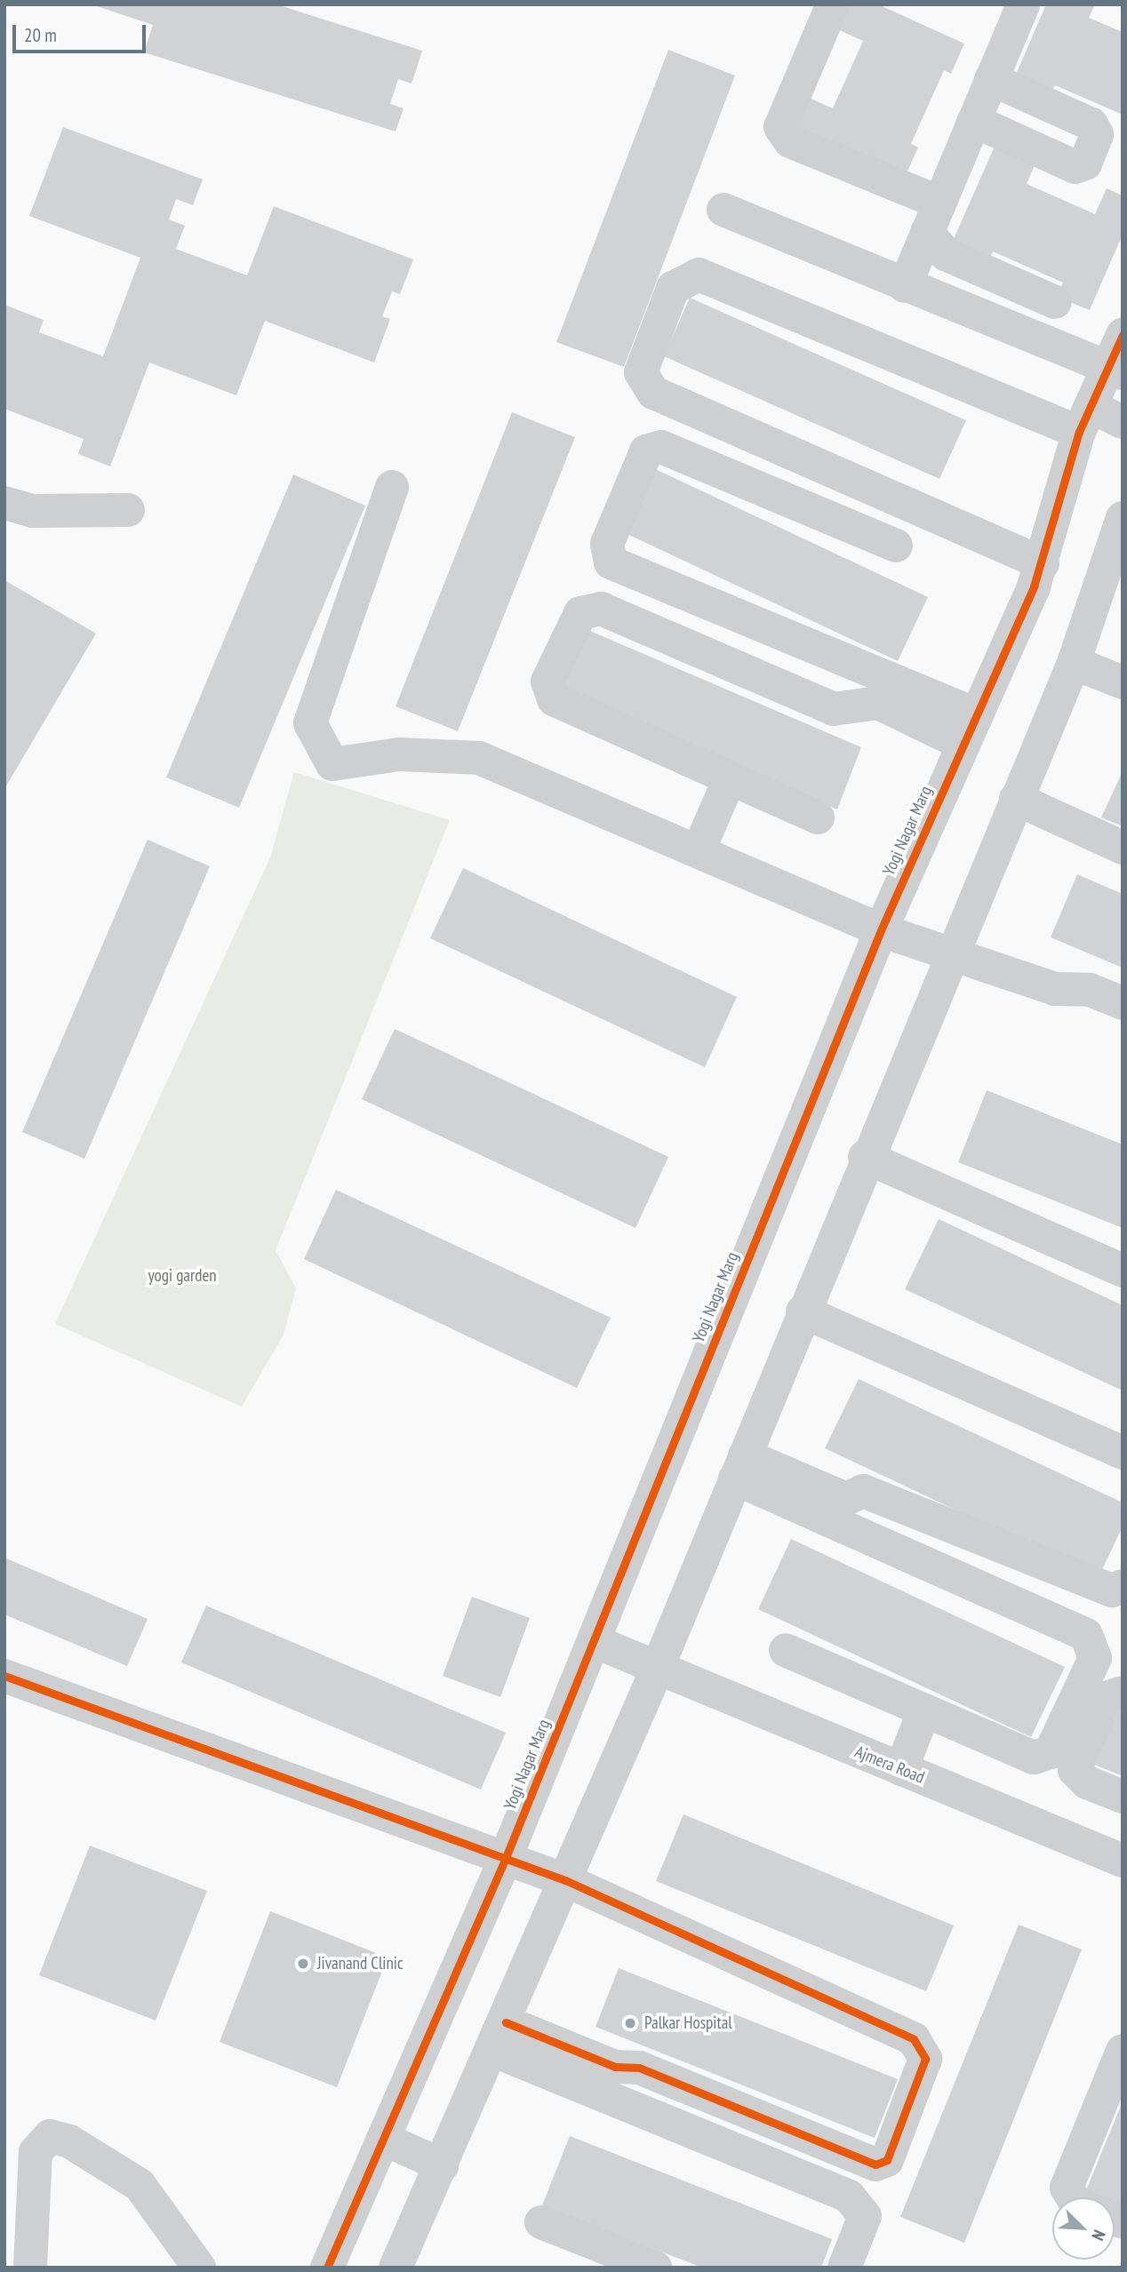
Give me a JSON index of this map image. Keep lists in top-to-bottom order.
{
  "streets": {
    "street": ["Yogi Nagar Marg", "Ajmera Road"]
  },
  "crossings": [
    ["Yogi Nagar Marg", "Ajmera Road"]
  ],
  "parks": ["yogi garden"],
  "places": ["Jivanand Clinic", "Palkar Hospital"],
  "scale_bar": "20 m",
  "north": "bottom right"
}
